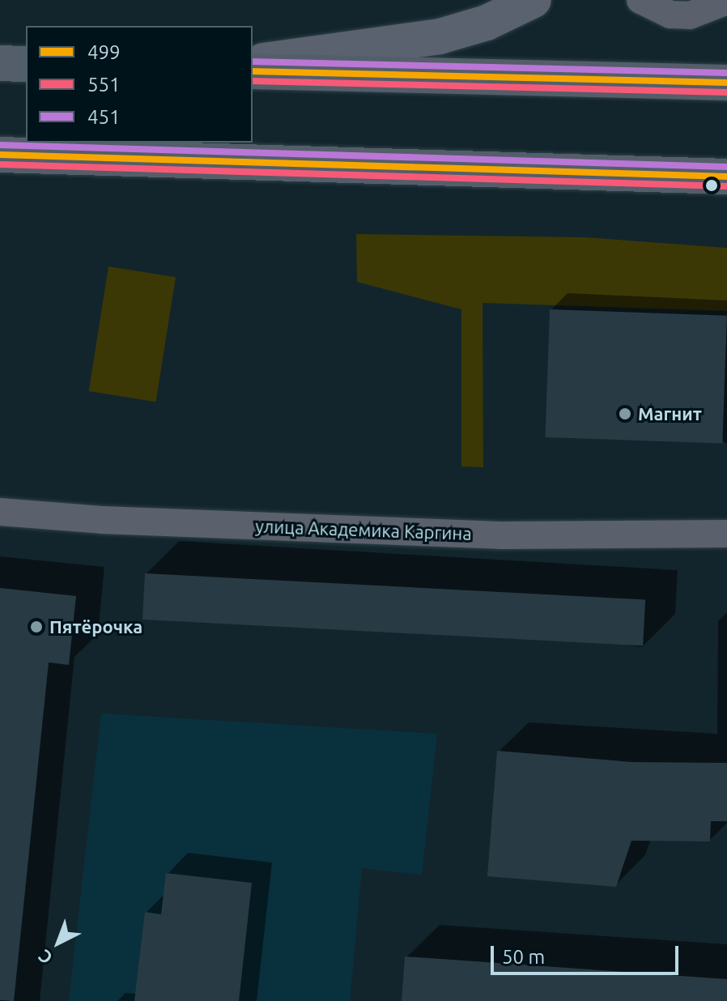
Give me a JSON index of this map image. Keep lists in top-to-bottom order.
{
  "streets": {
    "street": ["улица Академика Каргина"]
  },
  "places": ["Магнит", "Пятёрочка"],
  "lines": ["transit line 451", "transit line 499", "transit line 551"],
  "legend": ["499", "551", "451"],
  "scale_bar": "50 m",
  "north": "bottom left"
}
